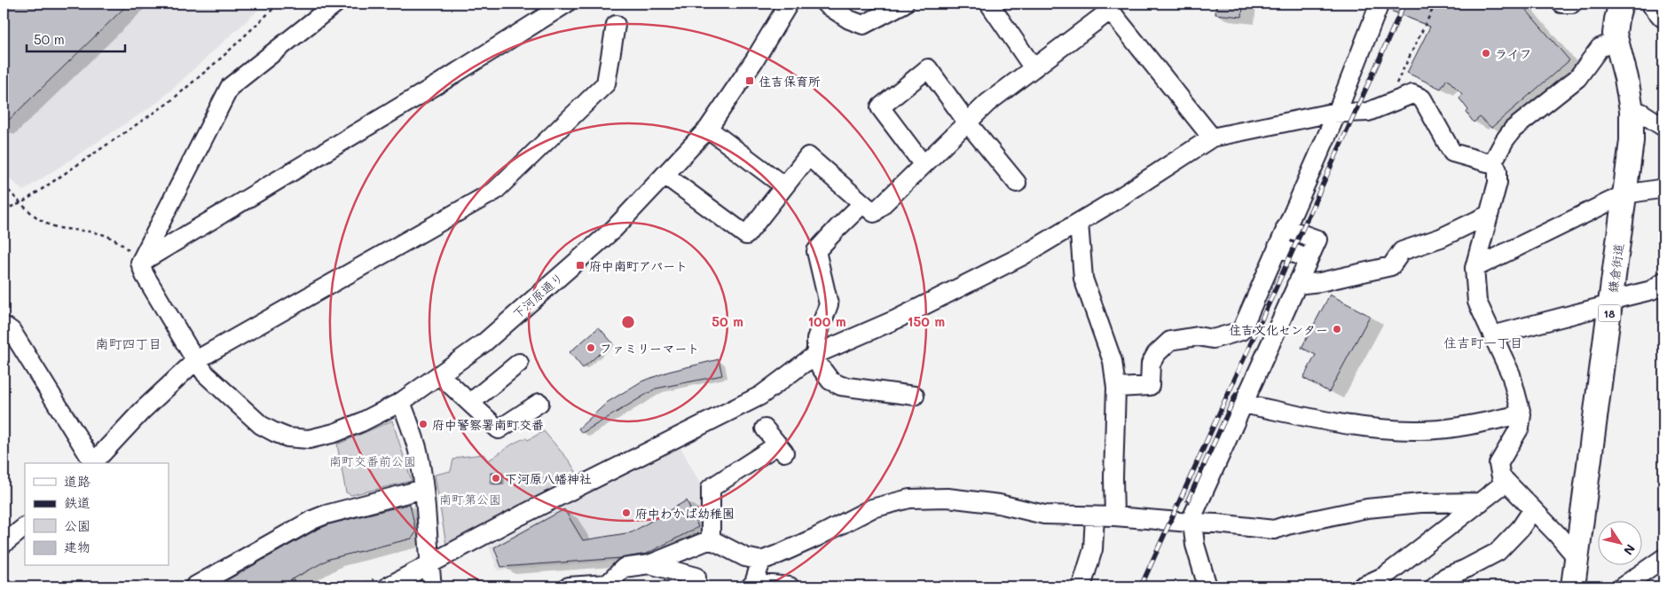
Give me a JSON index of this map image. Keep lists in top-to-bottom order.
{
  "streets": {
    "main road": ["鎌倉街道", "18"],
    "street": ["下河原通り"]
  },
  "districts": ["住吉町一丁目", "南町四丁目"],
  "parks": ["南町交番前公園", "南町第公園"],
  "places": {
    "other": [
      "ライフ",
      "住吉文化センター",
      "ファミリーマート",
      "府中警察署南町交番",
      "下河原八幡神社",
      "府中わかば幼稚園"
    ],
    "transit": ["住吉保育所", "府中南町アパート"]
  },
  "legend": [
    "道路",
    "鉄道",
    "公園",
    "建物"
  ],
  "scale_bar": "50 m",
  "north": "bottom right",
  "rings": ["50 m", "100 m", "150 m"]
}
